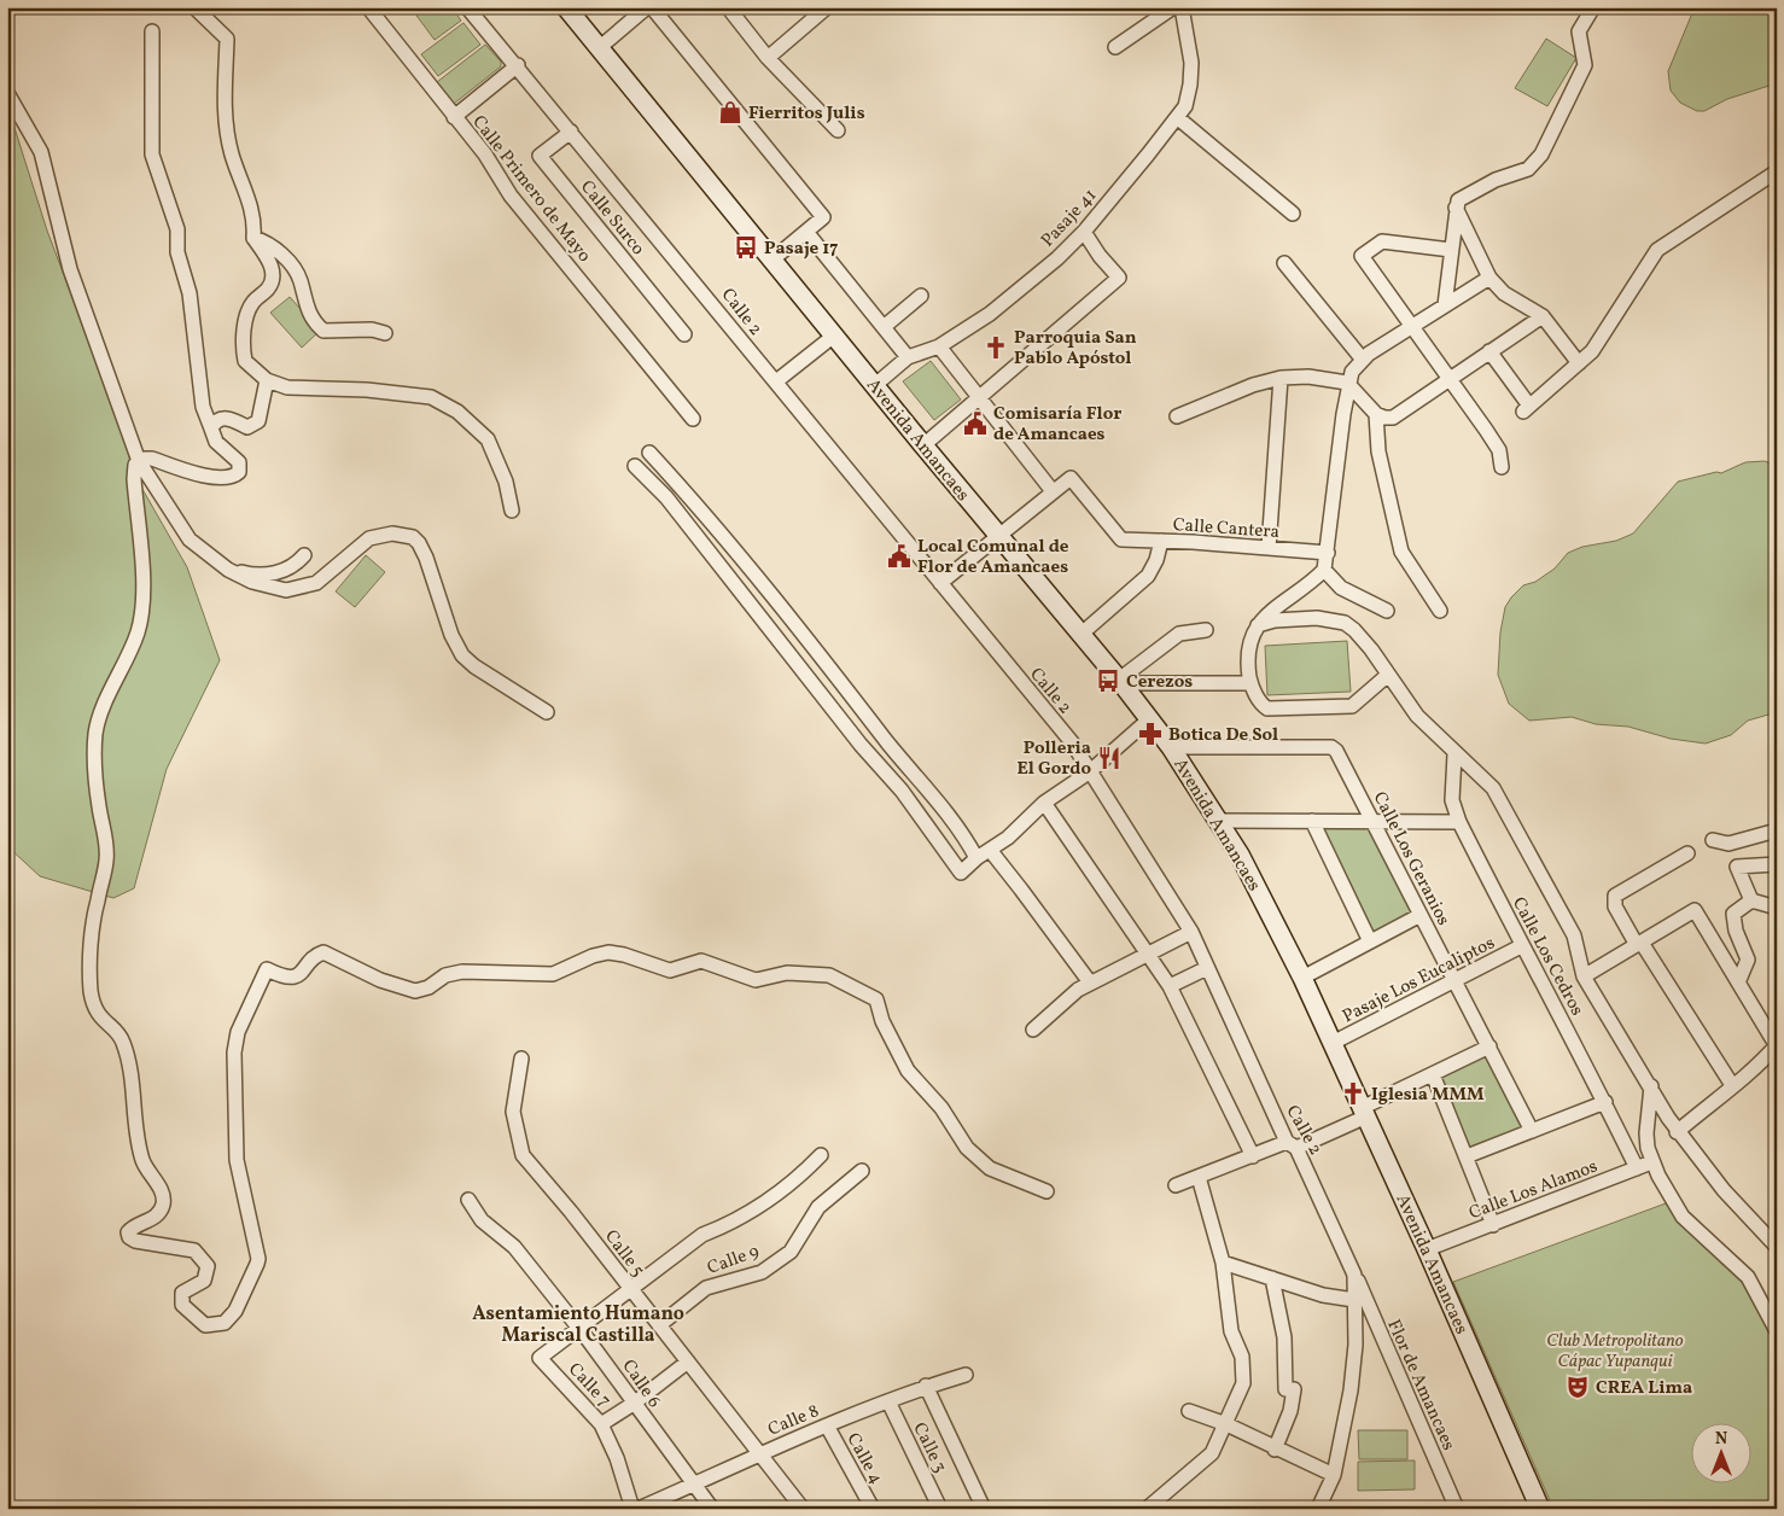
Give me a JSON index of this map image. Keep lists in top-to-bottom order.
{
  "streets": {
    "street": [
      "Calle Primero de Mayo",
      "Calle Surco",
      "Pasaje 41",
      "Calle 2",
      "Avenida Amancaes",
      "Calle Cantera",
      "Calle Los Geranios",
      "Calle Los Cedros",
      "Pasaje Los Eucaliptos",
      "Calle Los Alamos",
      "Calle 5",
      "Calle 9",
      "Calle 6",
      "Calle 7",
      "Flor de Amancaes",
      "Calle 8",
      "Calle 3",
      "Calle 4"
    ]
  },
  "crossings": [
    ["Calle Surco", "Calle 2"],
    ["Pasaje 41", "Avenida Amancaes"],
    ["Calle 2", "Flor de Amancaes"],
    ["Avenida Amancaes", "Calle Los Geranios"],
    ["Avenida Amancaes", "Pasaje Los Eucaliptos"],
    ["Avenida Amancaes", "Calle Los Alamos"],
    ["Calle Los Geranios", "Pasaje Los Eucaliptos"],
    ["Calle Los Cedros", "Pasaje Los Eucaliptos"],
    ["Calle Los Cedros", "Calle Los Alamos"],
    ["Calle 5", "Calle 9"],
    ["Calle 5", "Calle 8"],
    ["Calle 6", "Calle 7"],
    ["Calle 6", "Calle 8"],
    ["Calle 8", "Calle 3"],
    ["Calle 8", "Calle 4"]
  ],
  "districts": ["Asentamiento Humano Mariscal Castilla"],
  "parks": ["Club Metropolitano Cápac Yupanqui"],
  "places": {
    "shop": ["Fierritos Julis"],
    "bus stop": ["Pasaje 17", "Cerezos"],
    "church": ["Parroquia San Pablo Apóstol", "Iglesia MMM"],
    "public building": ["Comisaría Flor de Amancaes", "Local Comunal de Flor de Amancaes"],
    "pharmacy": ["Botica De Sol"],
    "restaurant": ["Polleria El Gordo"],
    "theatre": ["CREA Lima"]
  },
  "north": "top"
}
